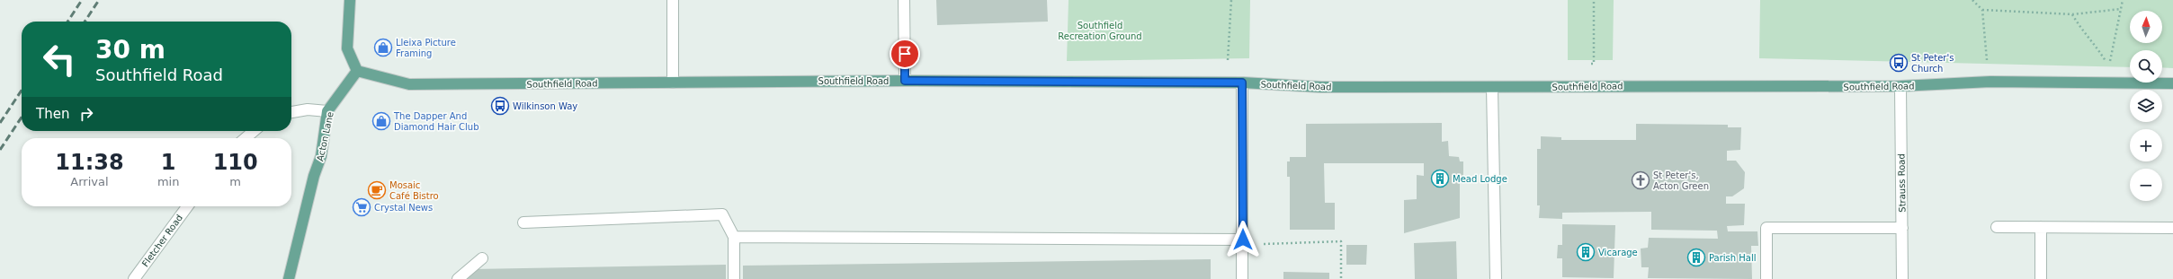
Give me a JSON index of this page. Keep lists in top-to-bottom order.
{
  "streets": {
    "main road": ["Southfield Road", "Acton Lane"],
    "street": ["Strauss Road", "Fletcher Road"]
  },
  "crossings": [
    ["Southfield Road", "Acton Lane"],
    ["Southfield Road", "Strauss Road"]
  ],
  "parks": ["Southfield Recreation Ground"],
  "places": {
    "shop": ["Lleixa Picture Framing", "The Dapper And Diamond Hair Club"],
    "bus stop": ["St Peter's Church", "Wilkinson Way"],
    "building": ["Mead Lodge", "Vicarage", "Parish Hall"],
    "church": ["St Peter's, Acton Green"],
    "cafe": ["Mosaic Café Bistro"],
    "supermarket": ["Crystal News"]
  },
  "north": "top",
  "page": {
    "map_buttons": ["+", "−"],
    "turn": ["30 m", "Southfield Road"],
    "then": "Then",
    "eta": [
      "11:38",
      "Arrival",
      "1",
      "min",
      "110",
      "m"
    ]
  }
}
